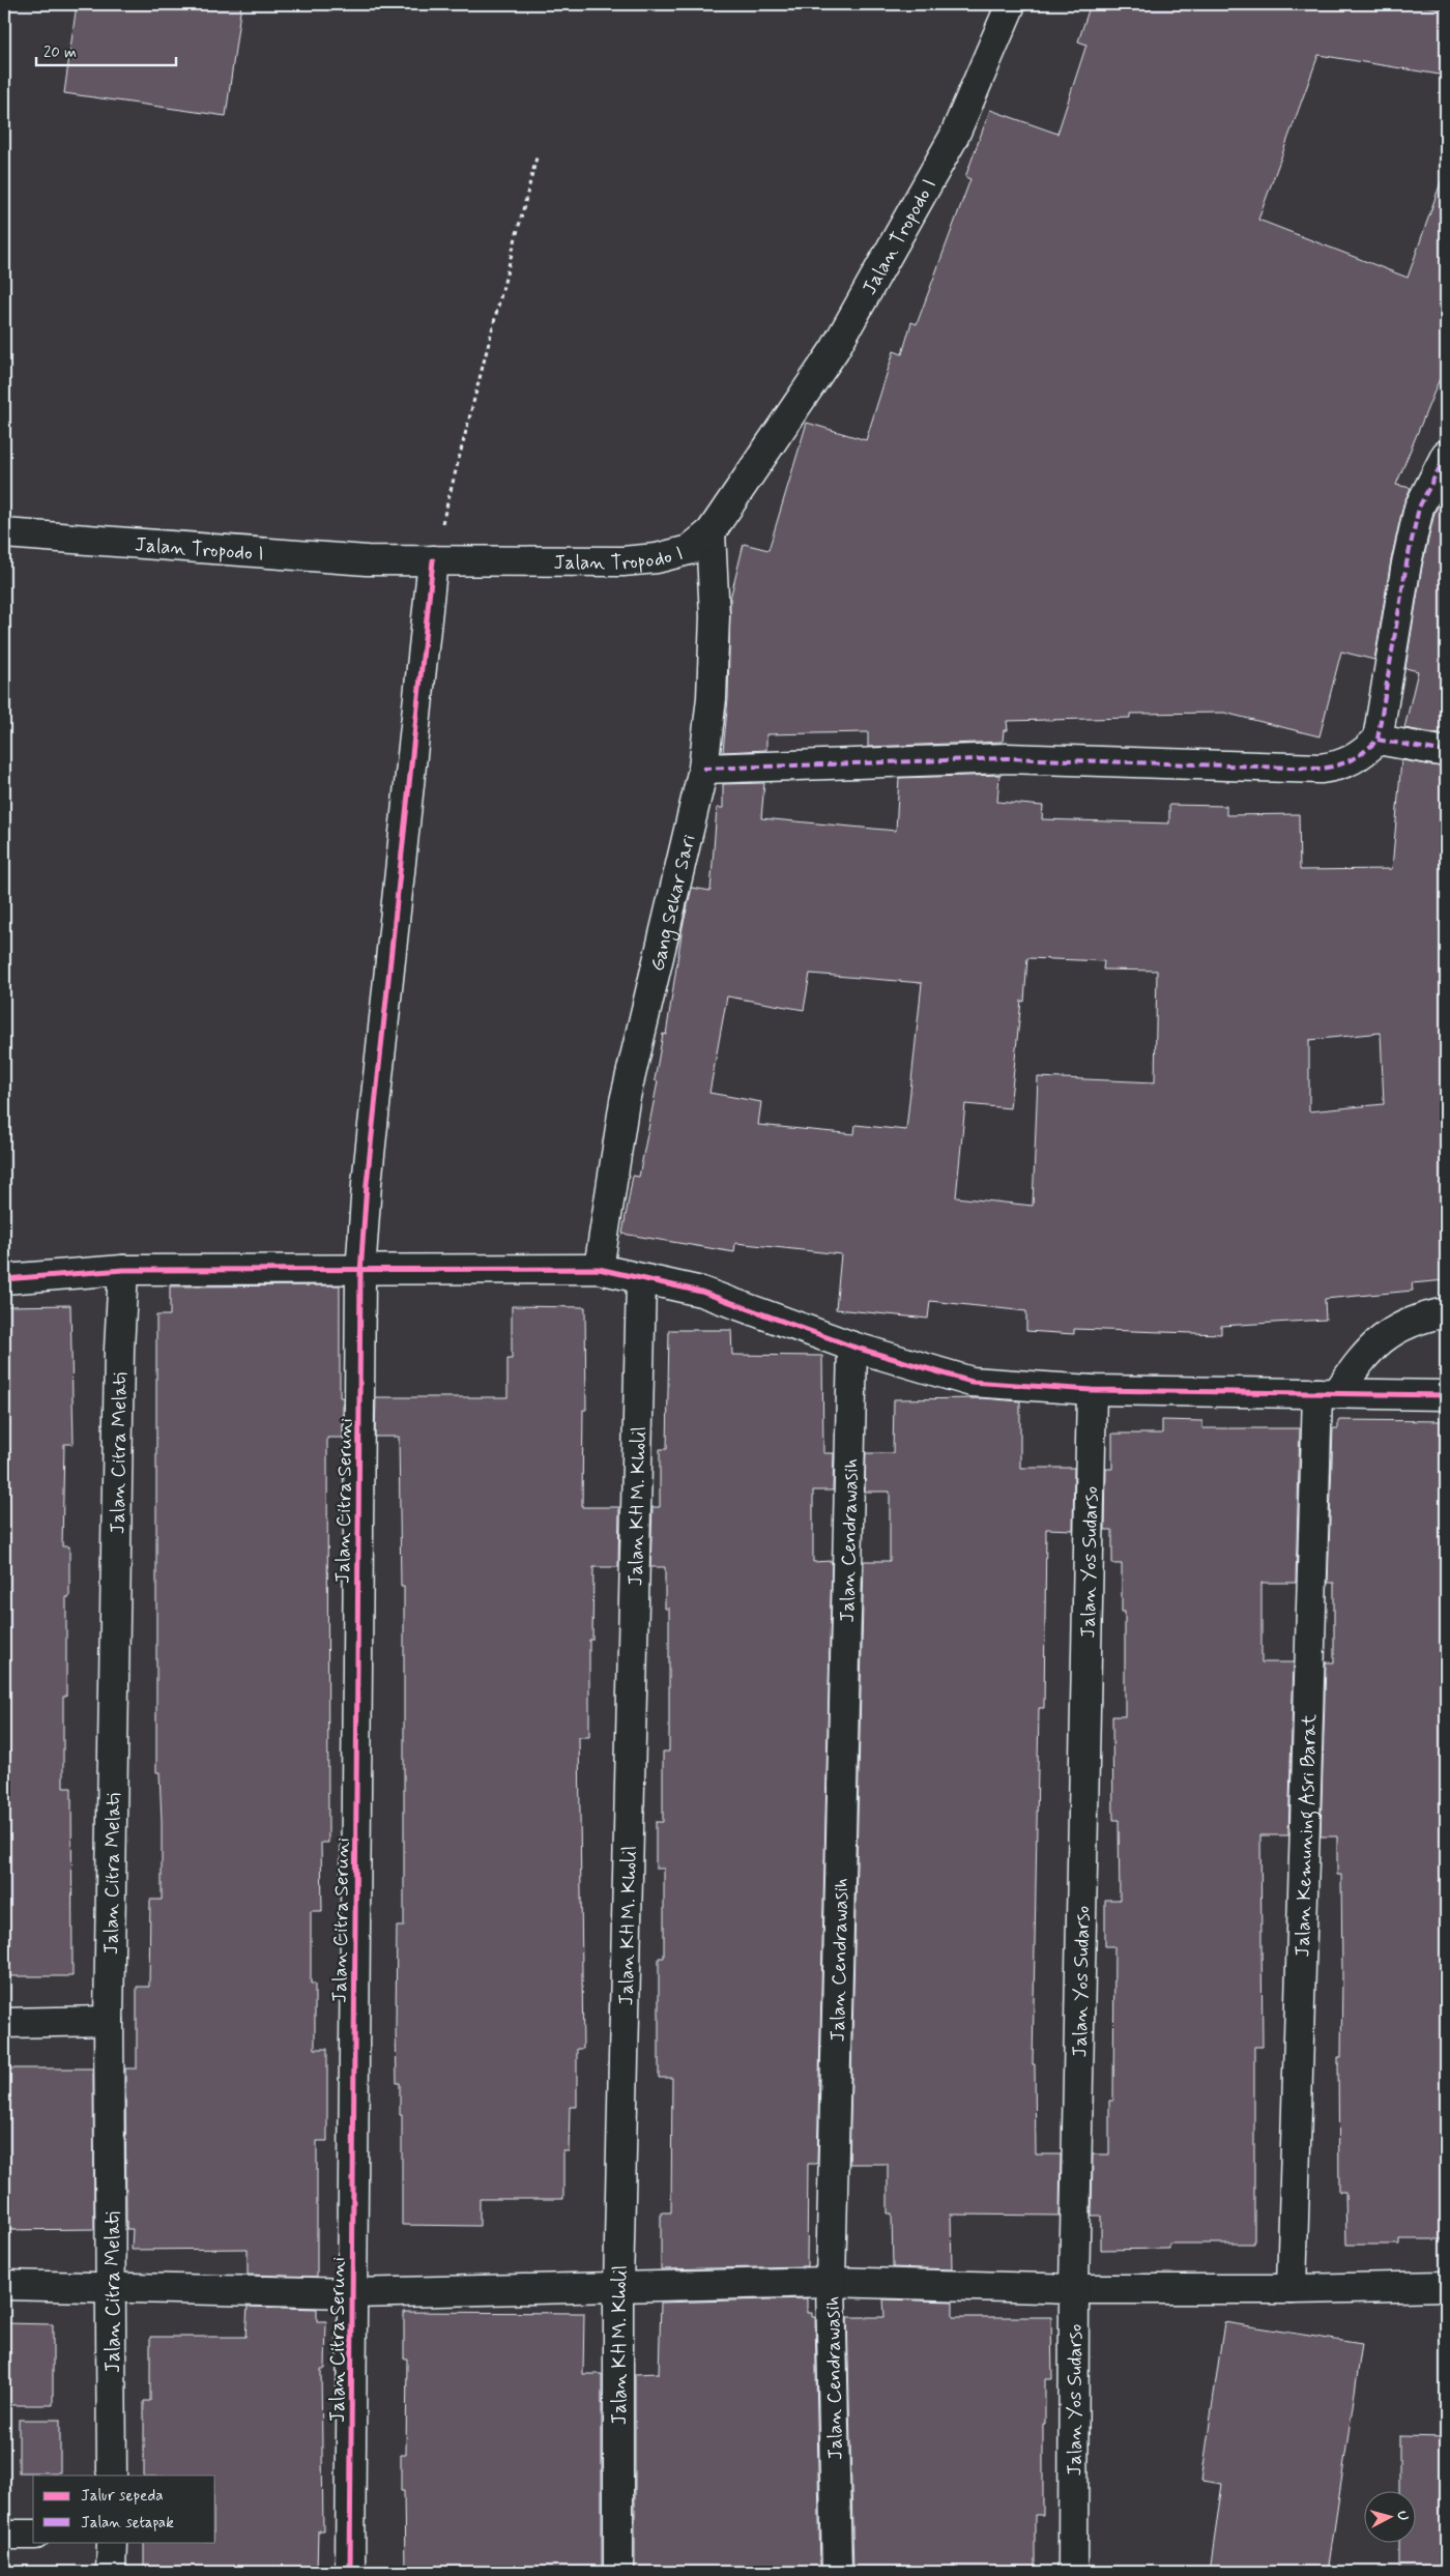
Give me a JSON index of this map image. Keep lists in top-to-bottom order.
{
  "streets": {
    "street": [
      "Jalan Tropodo I",
      "Gang Sekar Sari",
      "Jalan Citra Melati",
      "Jalan Citra Seruni",
      "Jalan KH M. Kholil",
      "Jalan Cendrawasih",
      "Jalan Yos Sudarso",
      "Jalan Kemuning Asri Barat"
    ]
  },
  "crossings": [
    ["Jalan Tropodo I", "Gang Sekar Sari"],
    ["Jalan Tropodo I", "Jalan Citra Seruni"]
  ],
  "legend": ["Jalur sepeda", "Jalan setapak"],
  "scale_bar": "20 m",
  "north": "right"
}
